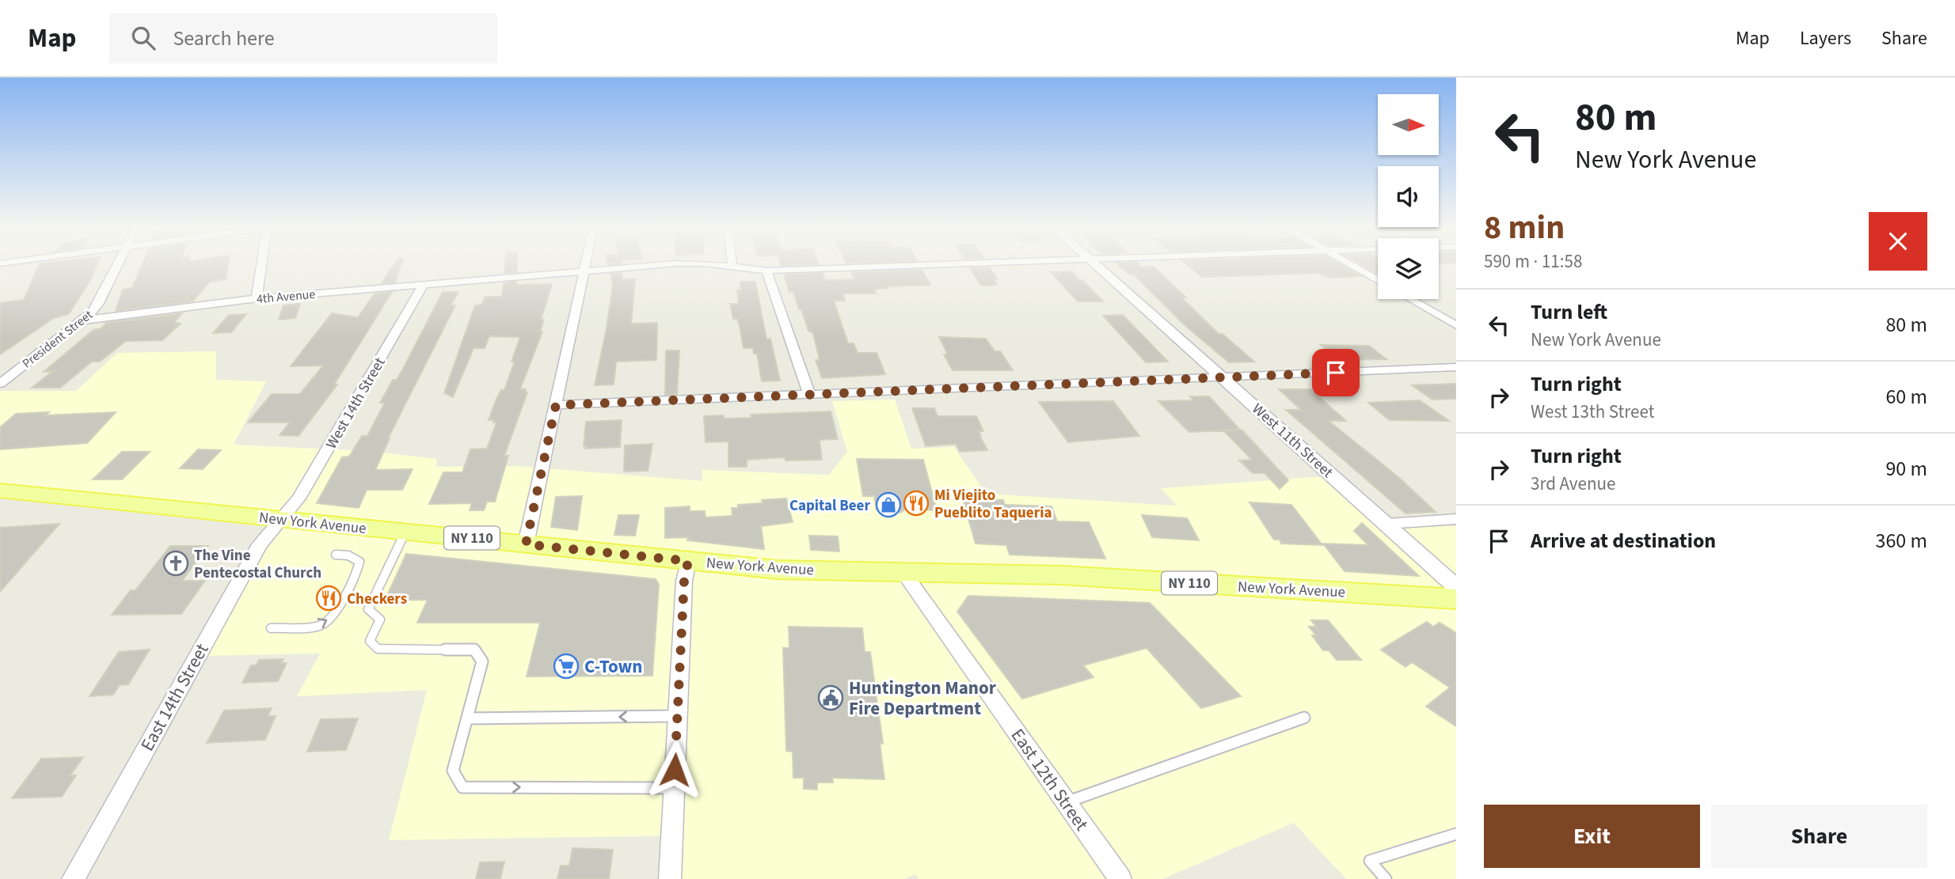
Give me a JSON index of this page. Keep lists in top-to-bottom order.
{
  "streets": {
    "main road": ["New York Avenue", "NY 110"],
    "street": [
      "4th Avenue",
      "President Street",
      "West 14th Street",
      "West 11th Street",
      "East 14th Street",
      "East 12th Street"
    ]
  },
  "crossings": [
    ["4th Avenue", "President Street"],
    ["4th Avenue", "West 14th Street"],
    ["West 14th Street", "New York Avenue"],
    ["West 14th Street", "East 14th Street"],
    ["New York Avenue", "East 14th Street"],
    ["New York Avenue", "East 12th Street"]
  ],
  "places": {
    "restaurant": ["Mi Viejito Pueblito Taqueria", "Checkers"],
    "shop": ["Capital Beer"],
    "church": ["The Vine Pentecostal Church"],
    "supermarket": ["C-Town"],
    "public building": ["Huntington Manor Fire Department"]
  },
  "north": "right",
  "page": {
    "header": "Map",
    "search": "Search here",
    "nav": ["Map", "Layers", "Share"],
    "turn": ["80 m", "New York Avenue"],
    "heading": ["8 min", "590 m · 11:58"],
    "list": [
      {
        "name": "Turn left",
        "note": "New York Avenue",
        "value": "80 m"
      },
      {
        "name": "Turn right",
        "note": "West 13th Street",
        "value": "60 m"
      },
      {
        "name": "Turn right",
        "note": "3rd Avenue",
        "value": "90 m"
      },
      {
        "name": "Arrive at destination",
        "value": "360 m"
      }
    ],
    "buttons": ["Exit", "Share"]
  }
}
